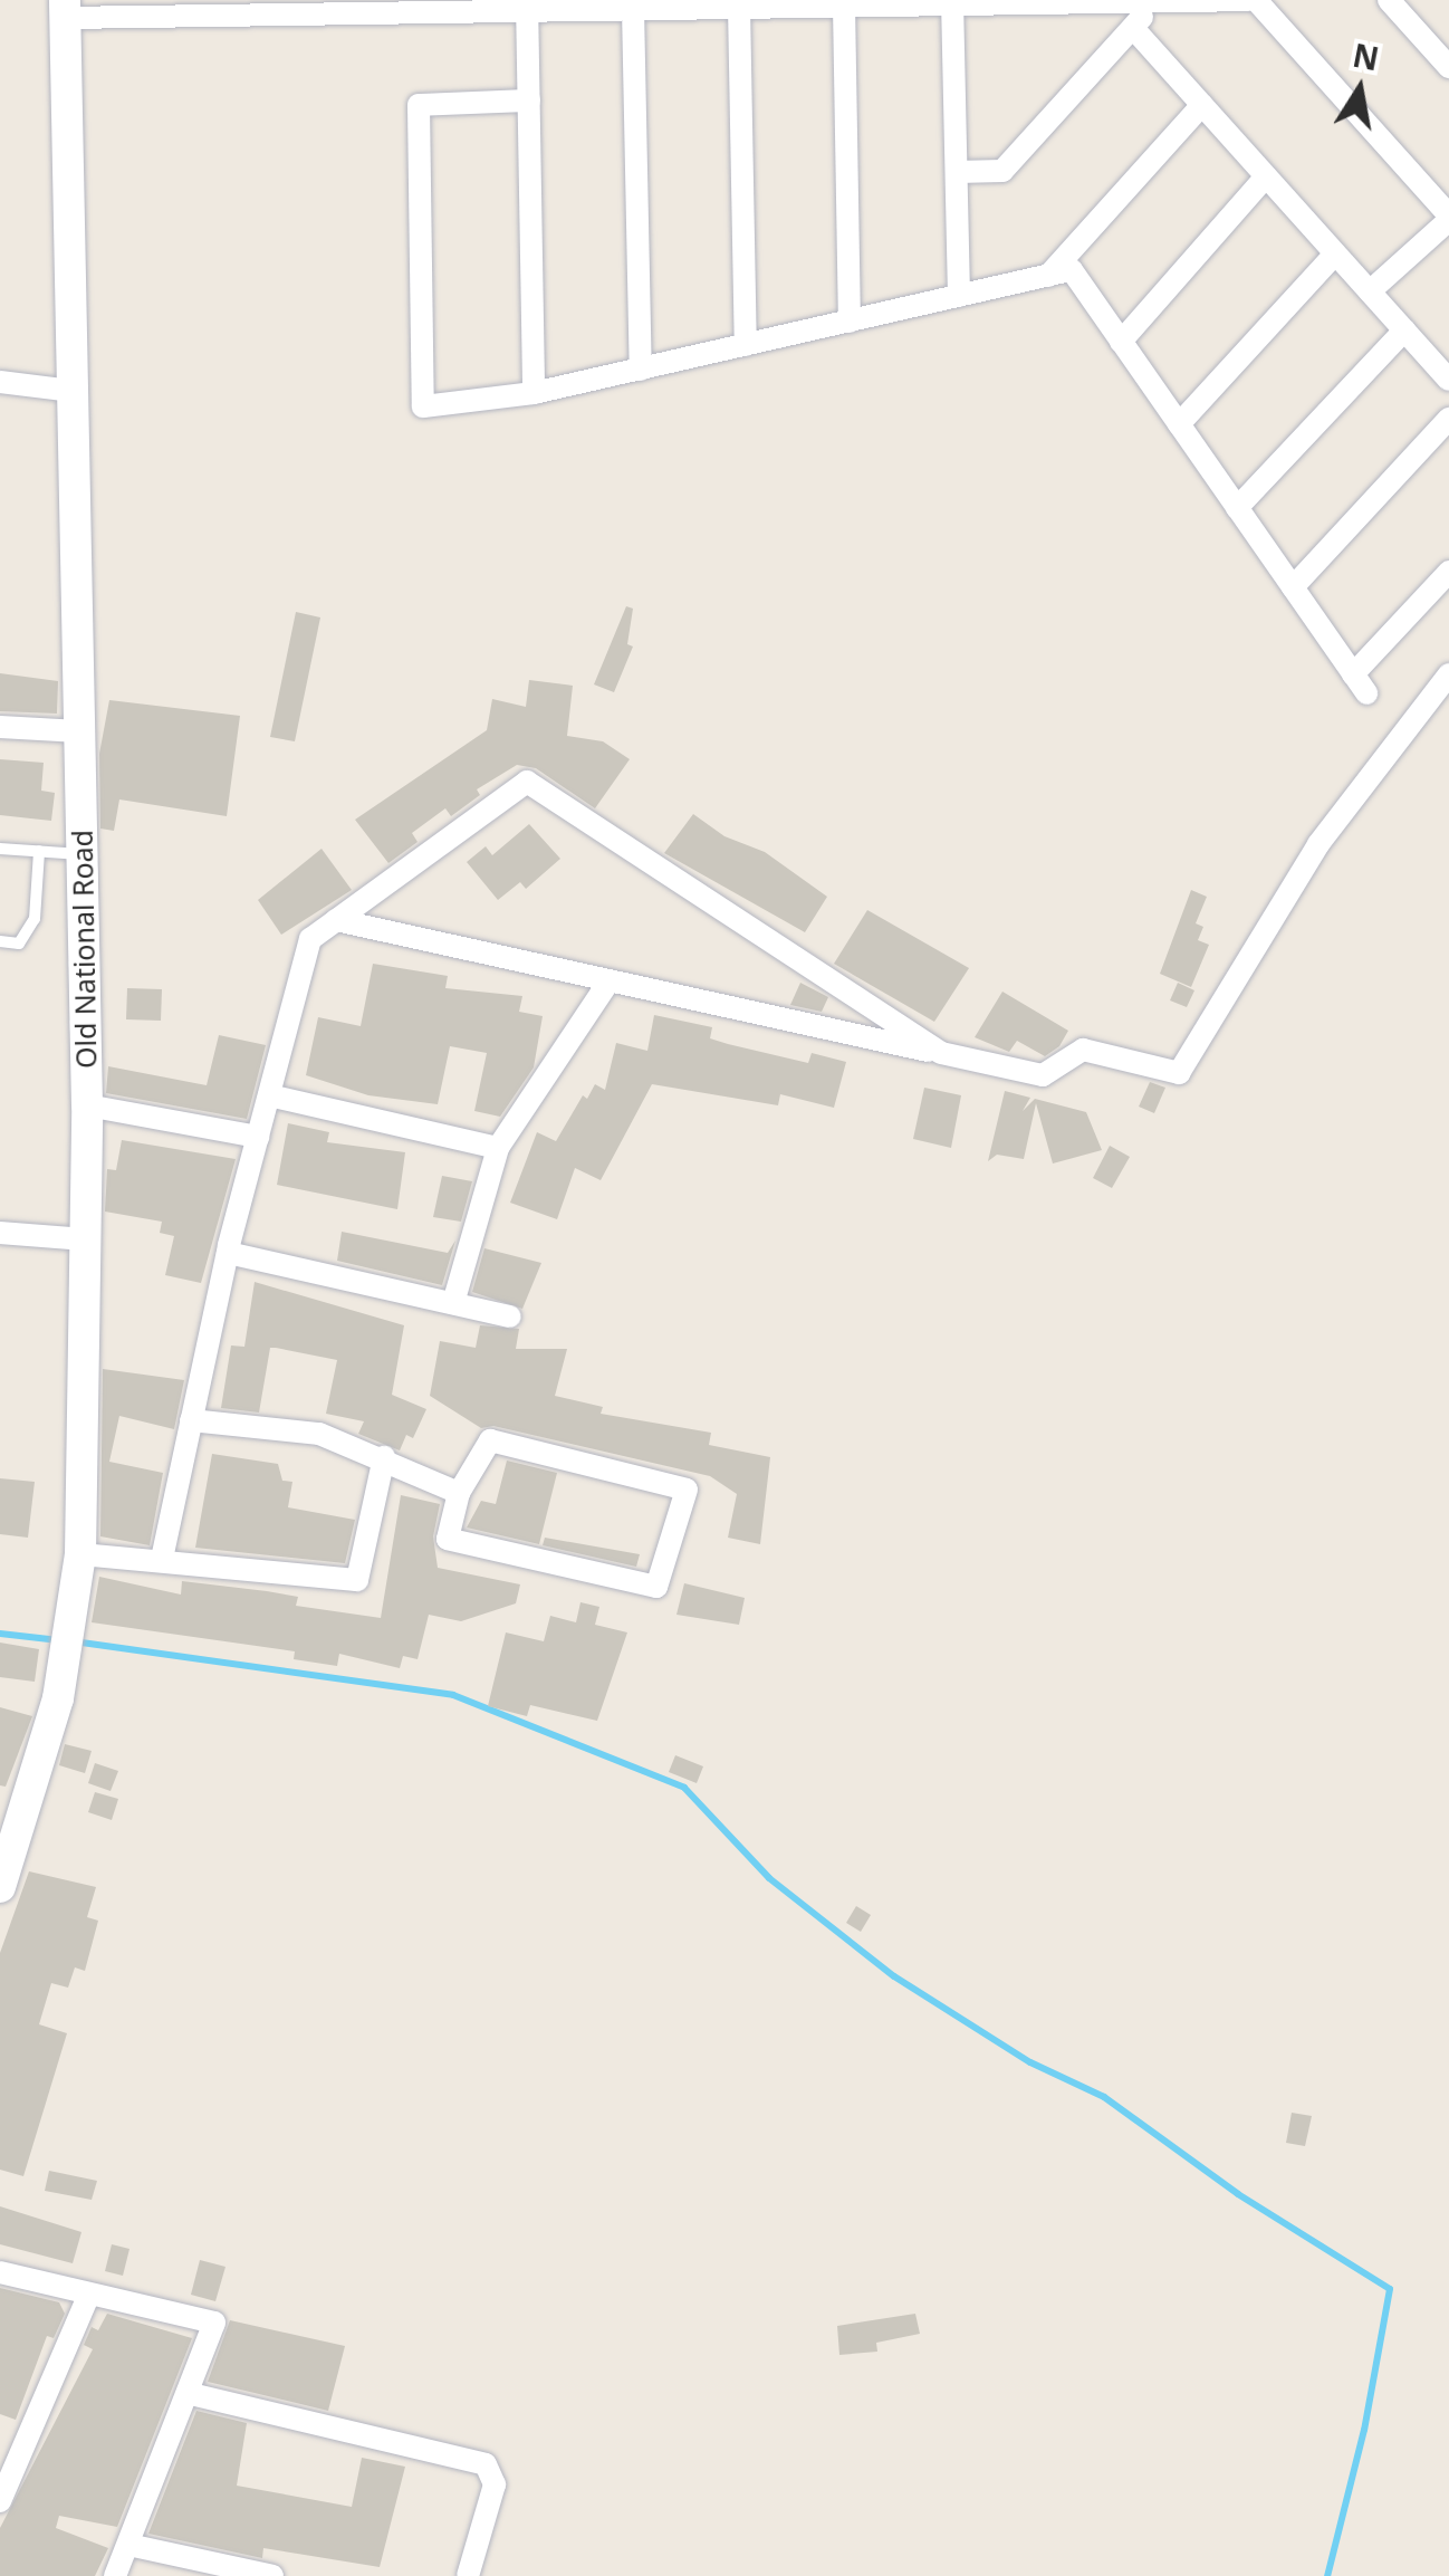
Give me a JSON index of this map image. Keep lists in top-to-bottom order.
{
  "streets": {
    "main road": ["Old National Road"]
  },
  "north": "top"
}
